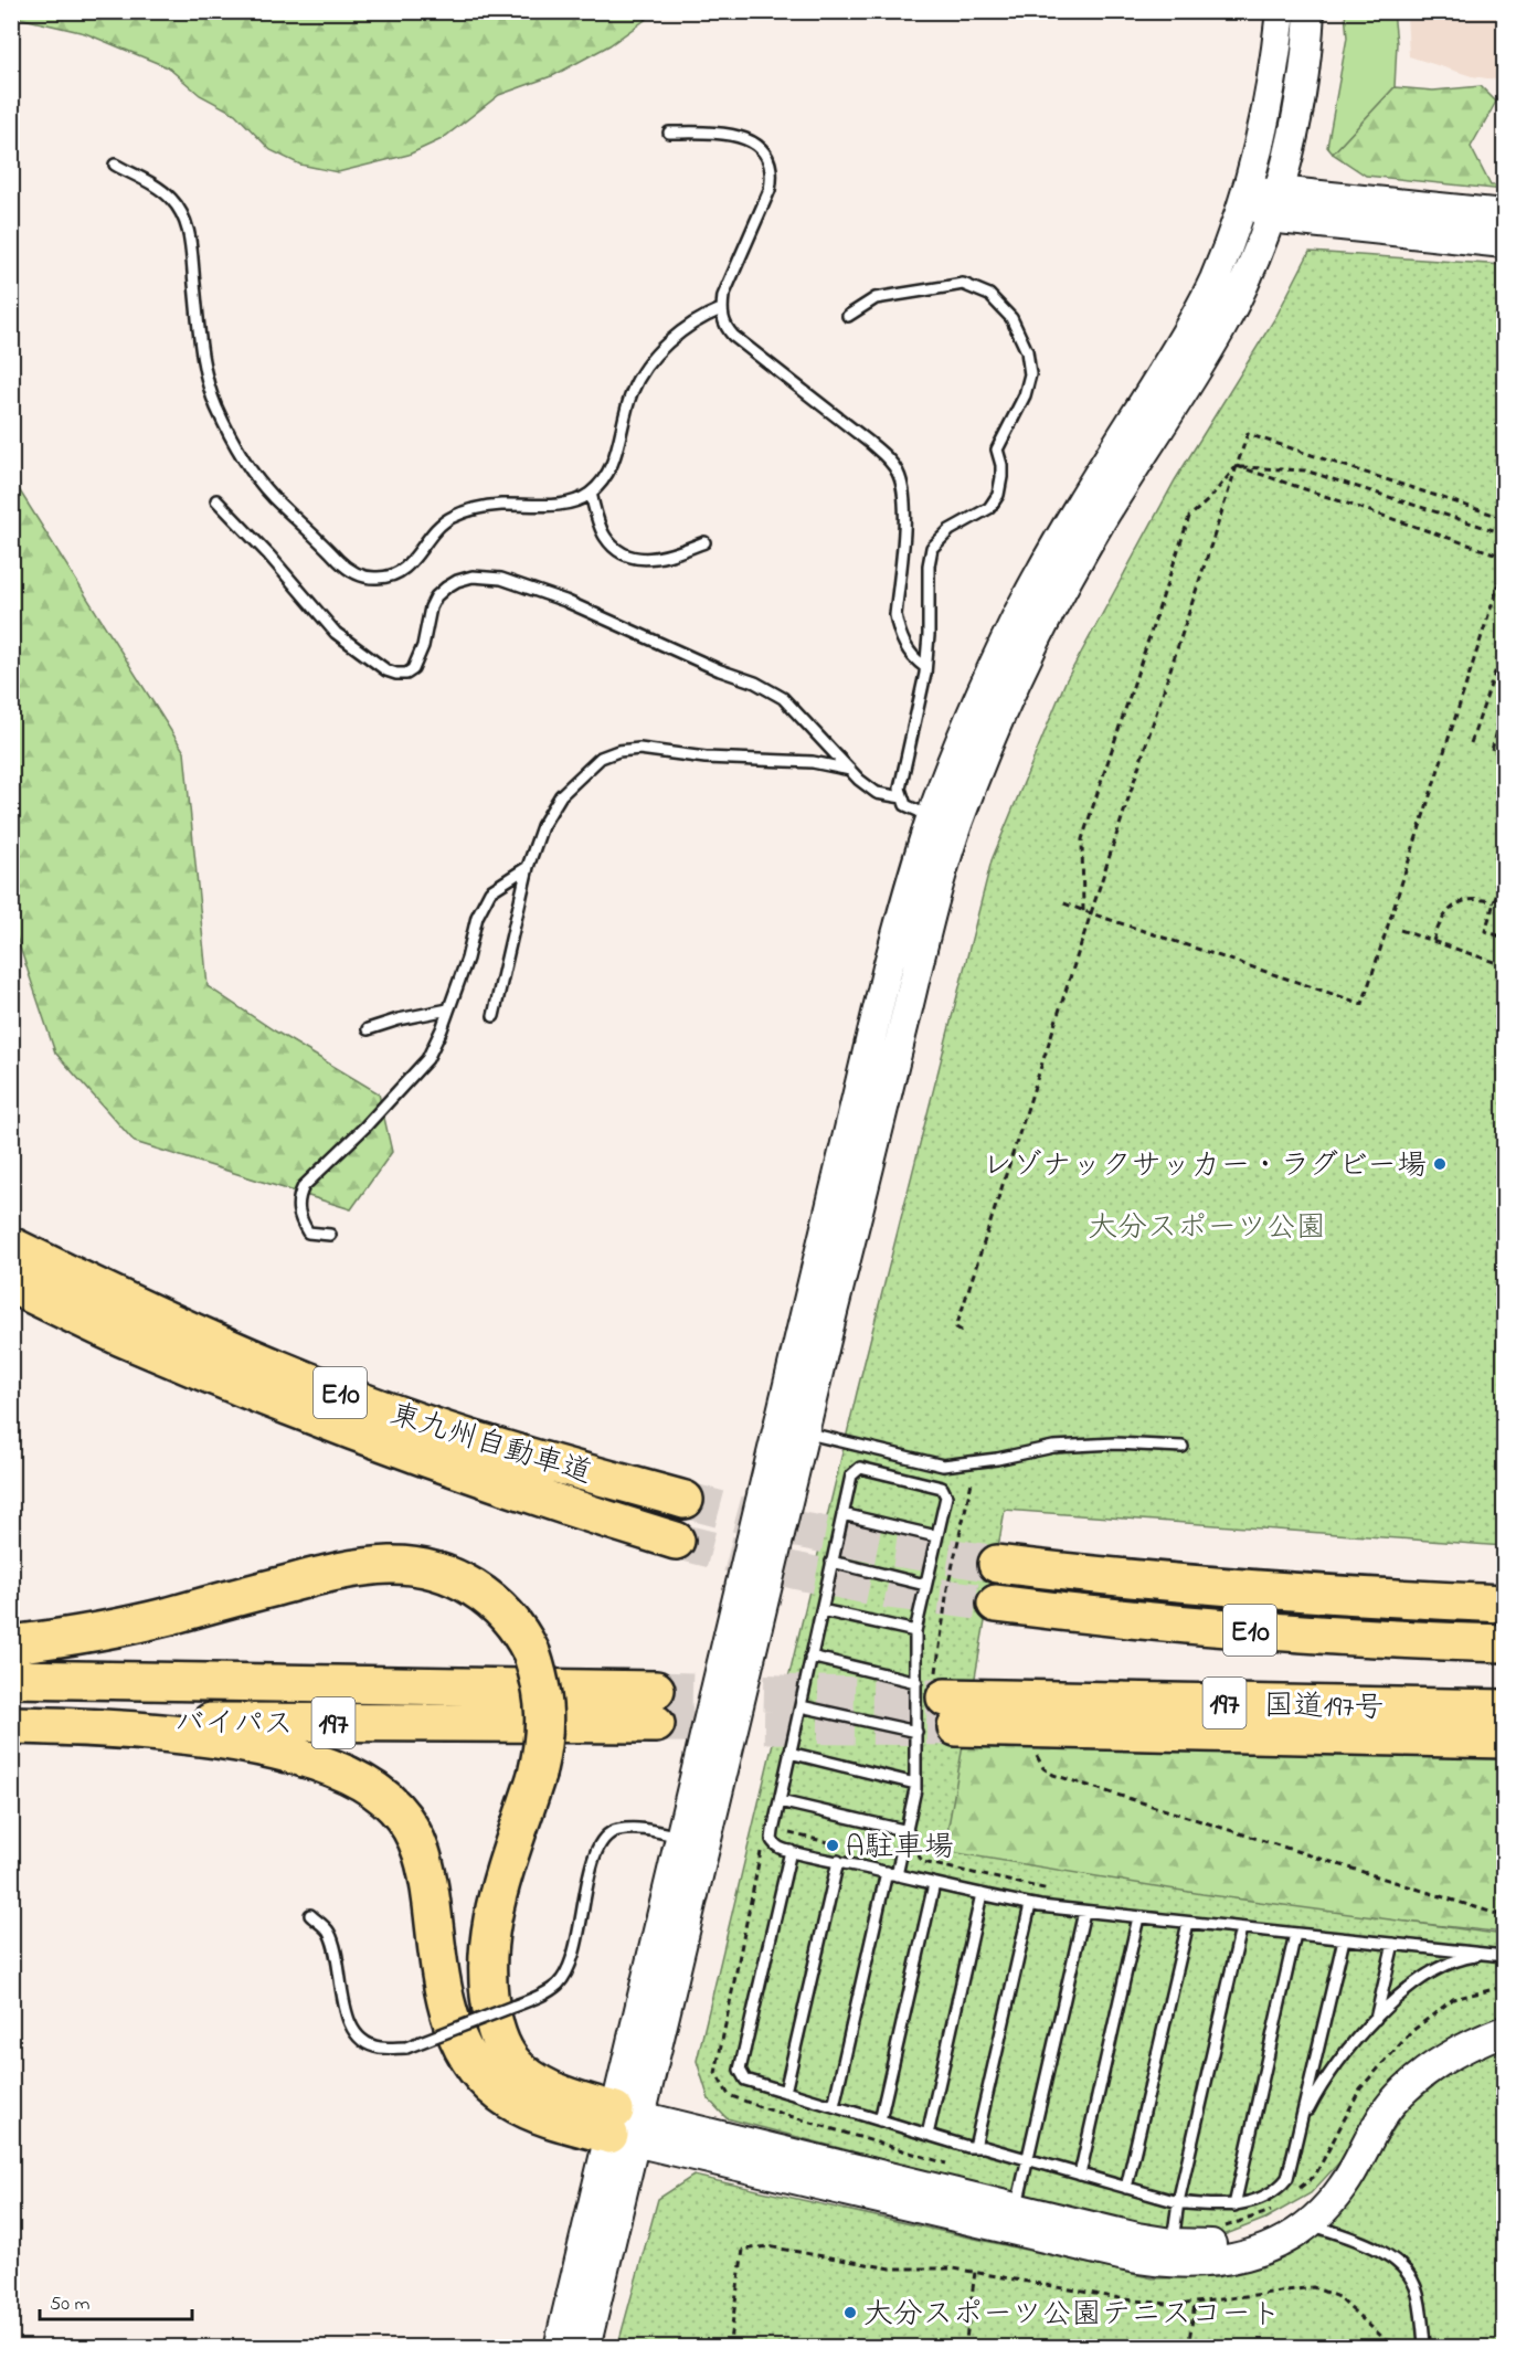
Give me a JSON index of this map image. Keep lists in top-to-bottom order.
{
  "streets": {
    "highway": [
      "E10",
      "東九州自動車道",
      "197",
      "国道197号",
      "バイパス"
    ]
  },
  "parks": ["大分スポーツ公園"],
  "places": ["レゾナックサッカー・ラグビー場", "A駐車場", "大分スポーツ公園テニスコート"],
  "scale_bar": "50 m"
}
